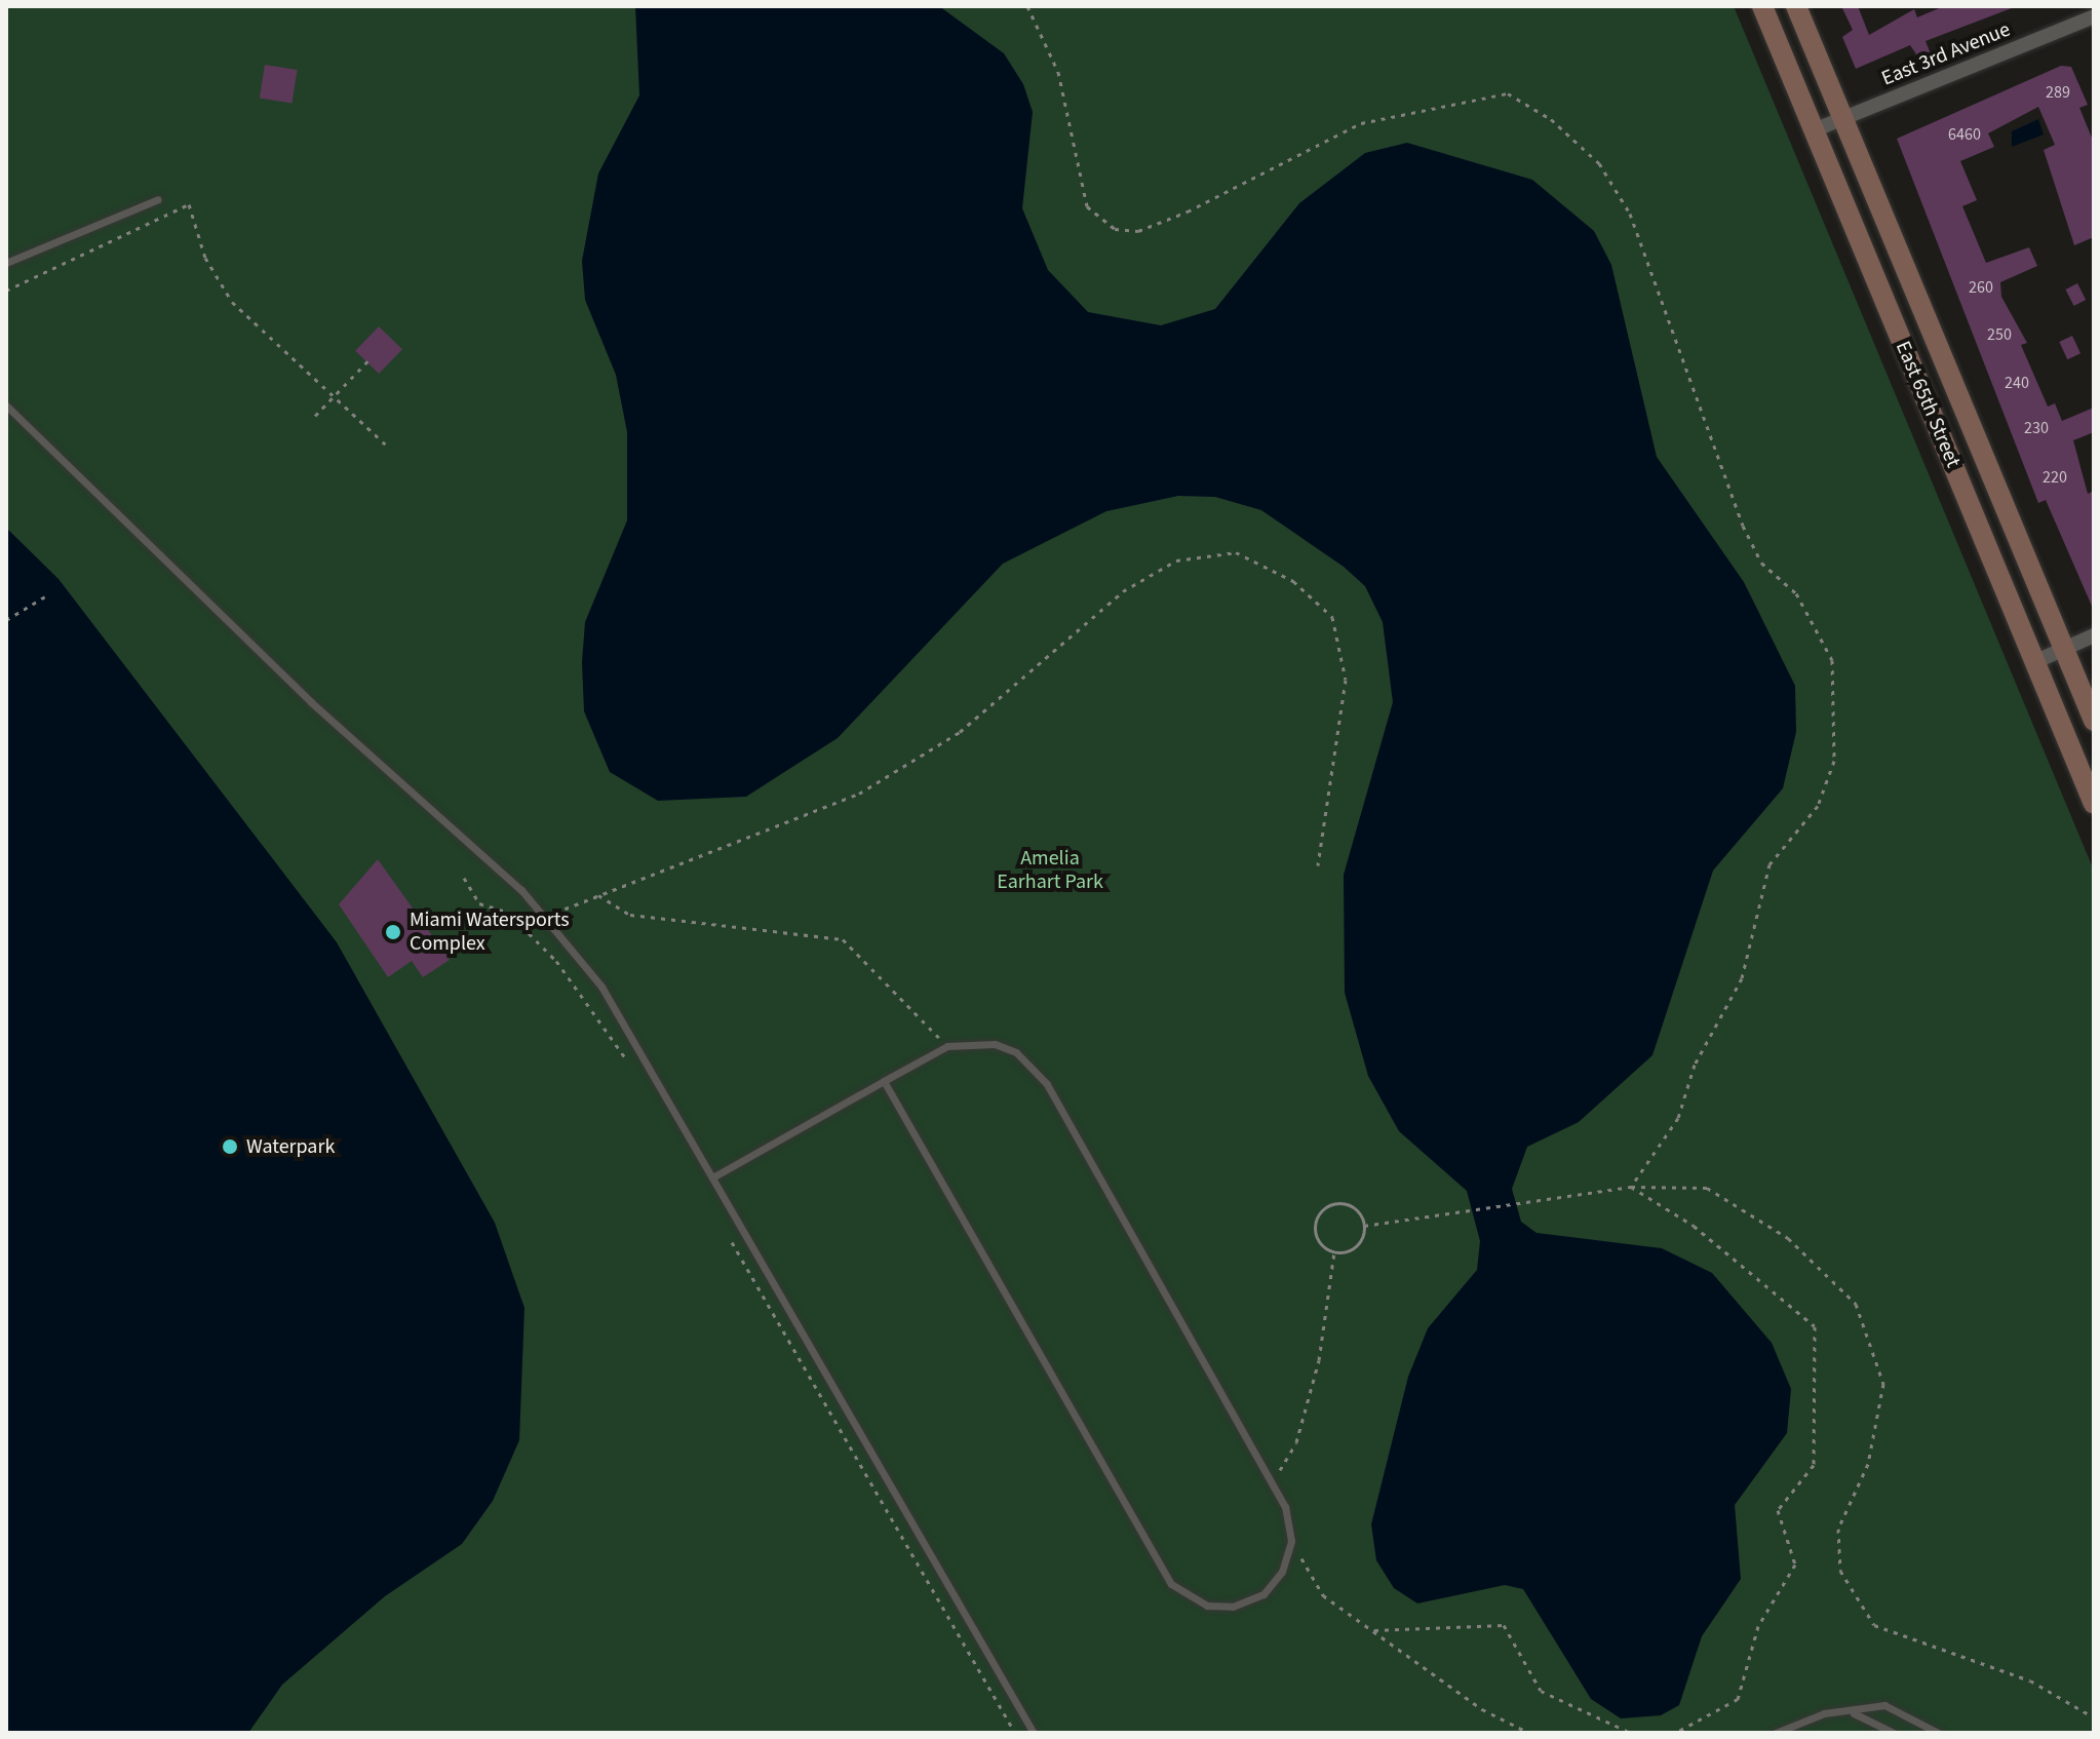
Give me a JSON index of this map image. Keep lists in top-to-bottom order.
{
  "streets": {
    "main road": ["East 65th Street"],
    "street": ["East 3rd Avenue"]
  },
  "crossings": [
    ["East 3rd Avenue", "East 65th Street"]
  ],
  "parks": ["Amelia Earhart Park"],
  "places": ["Miami Watersports Complex", "Waterpark"],
  "house_numbers": [
    "289",
    "6460",
    "260",
    "250",
    "240",
    "230",
    "220"
  ]
}
